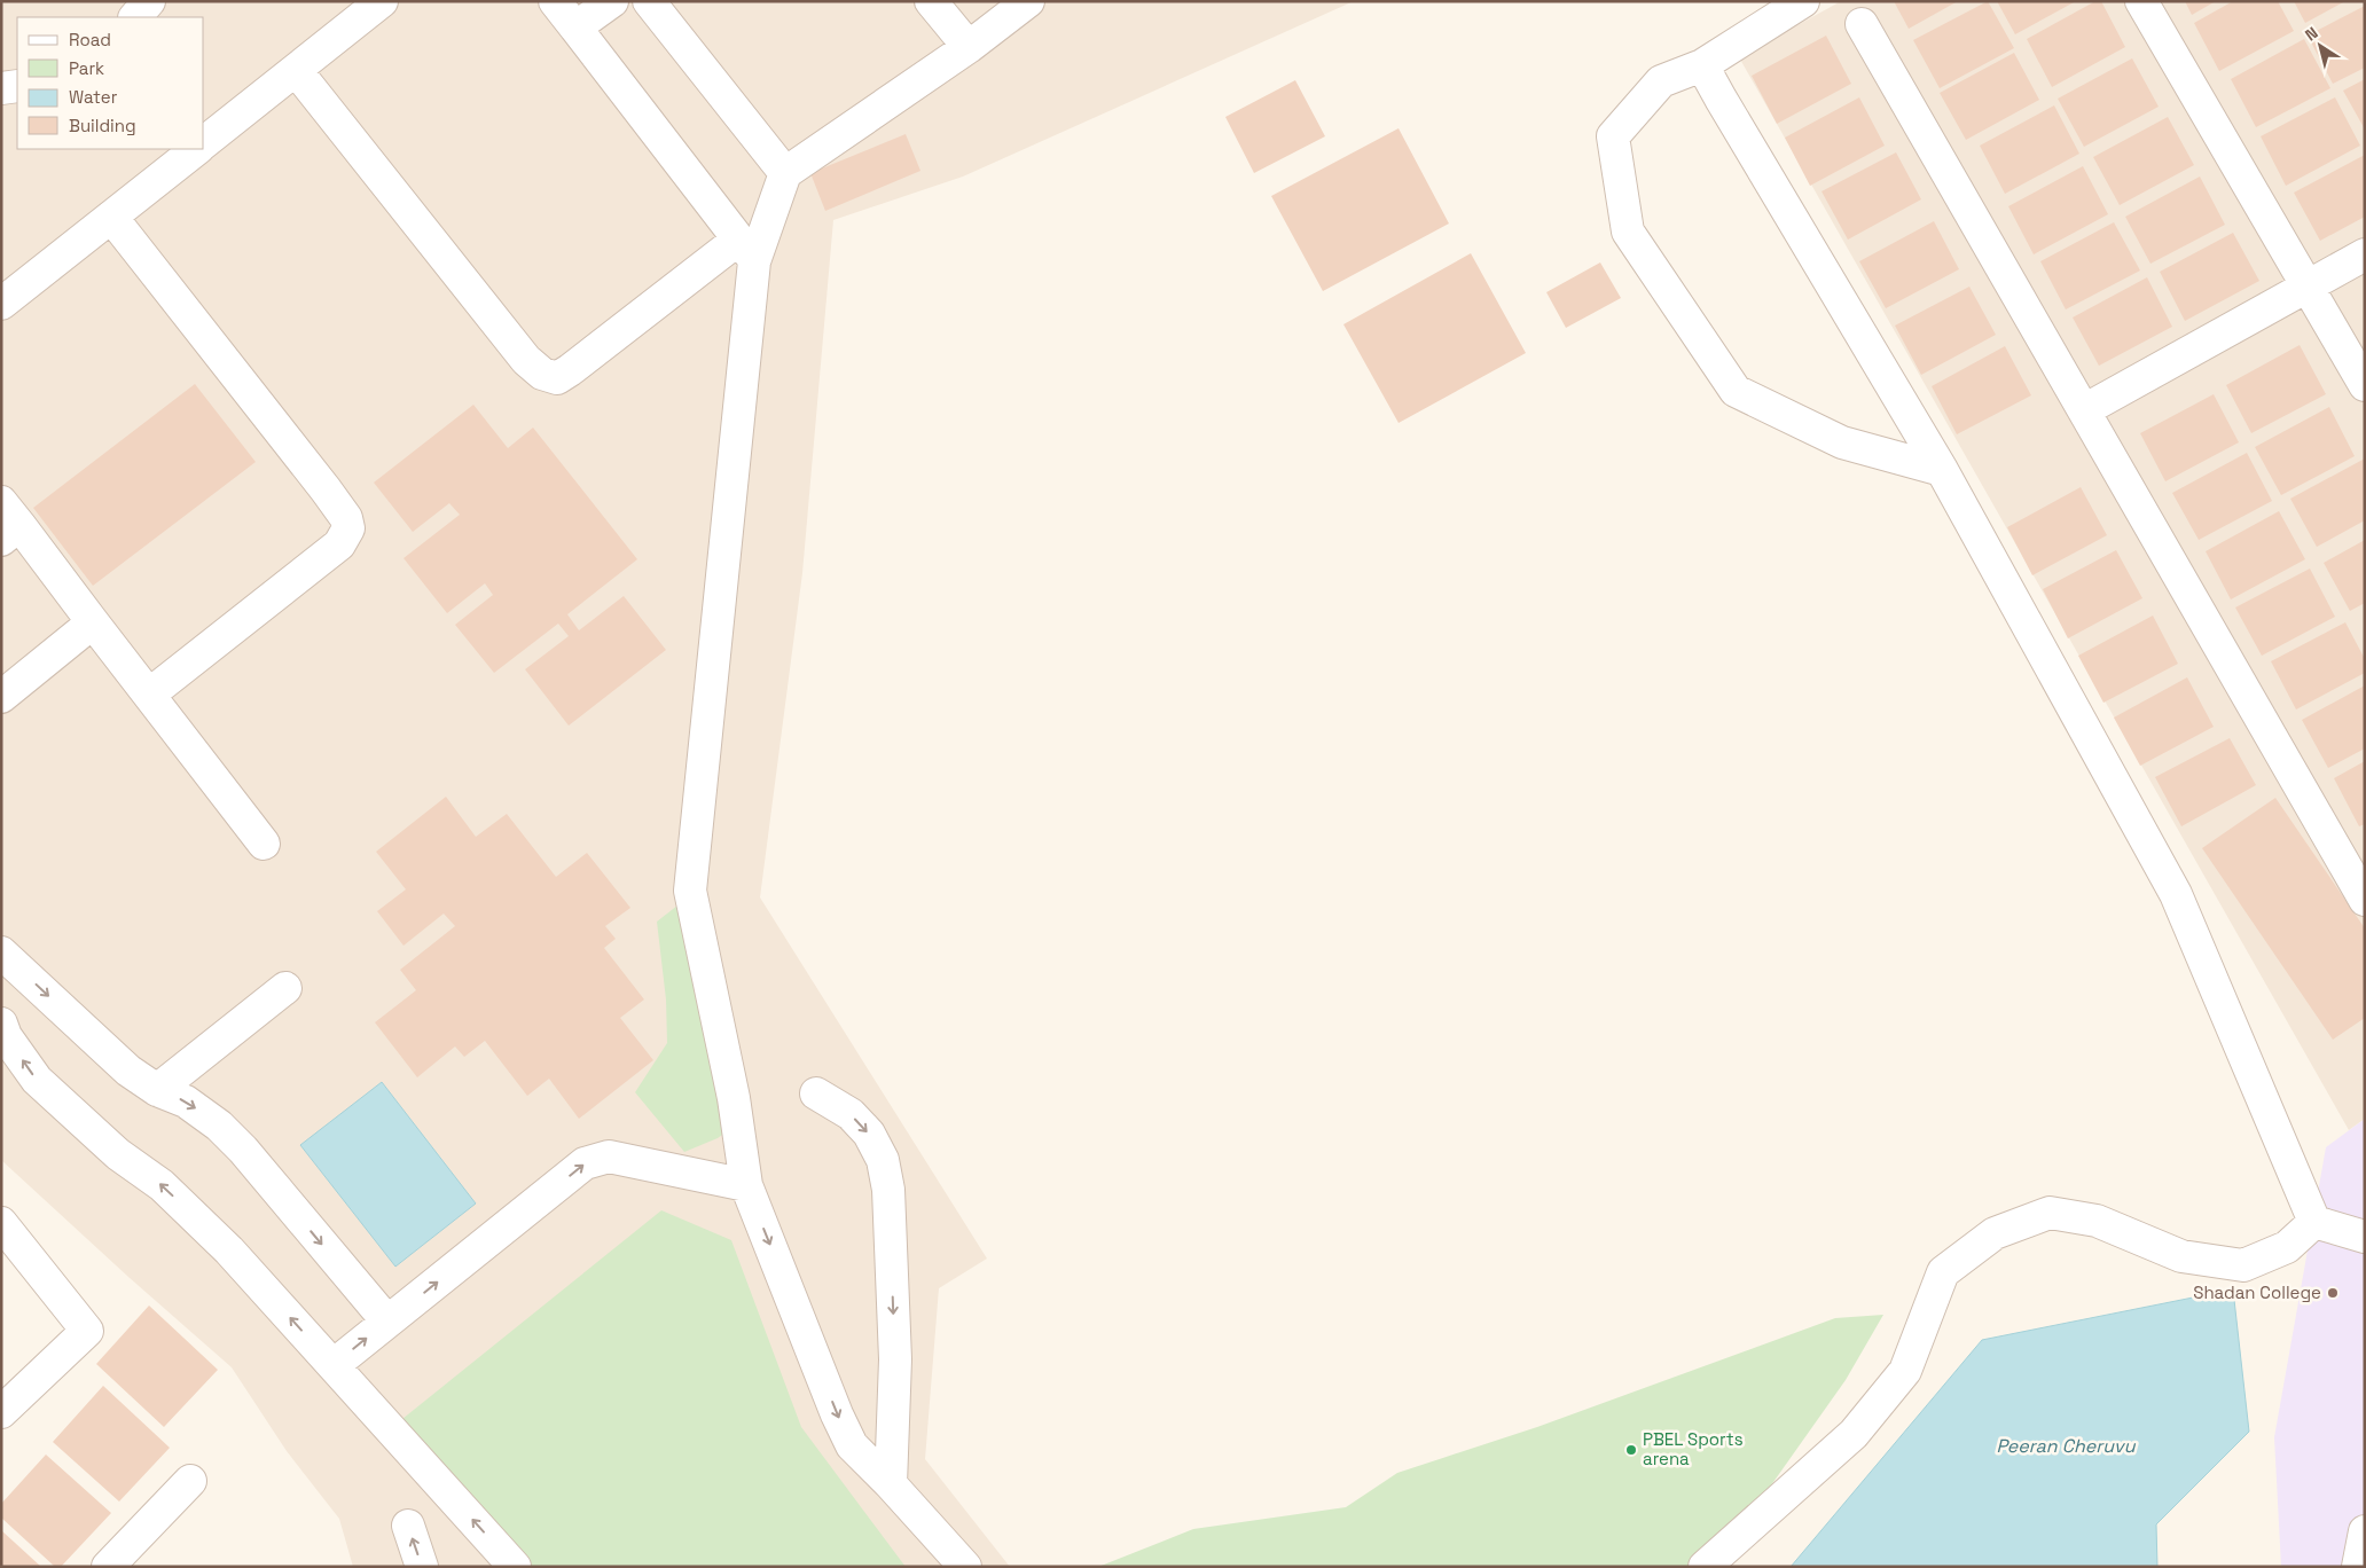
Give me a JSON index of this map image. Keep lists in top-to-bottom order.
{
  "water": ["Peeran Cheruvu"],
  "places": ["Shadan College", "PBEL Sports arena"],
  "legend": [
    "Road",
    "Park",
    "Water",
    "Building"
  ],
  "north": "top left"
}
